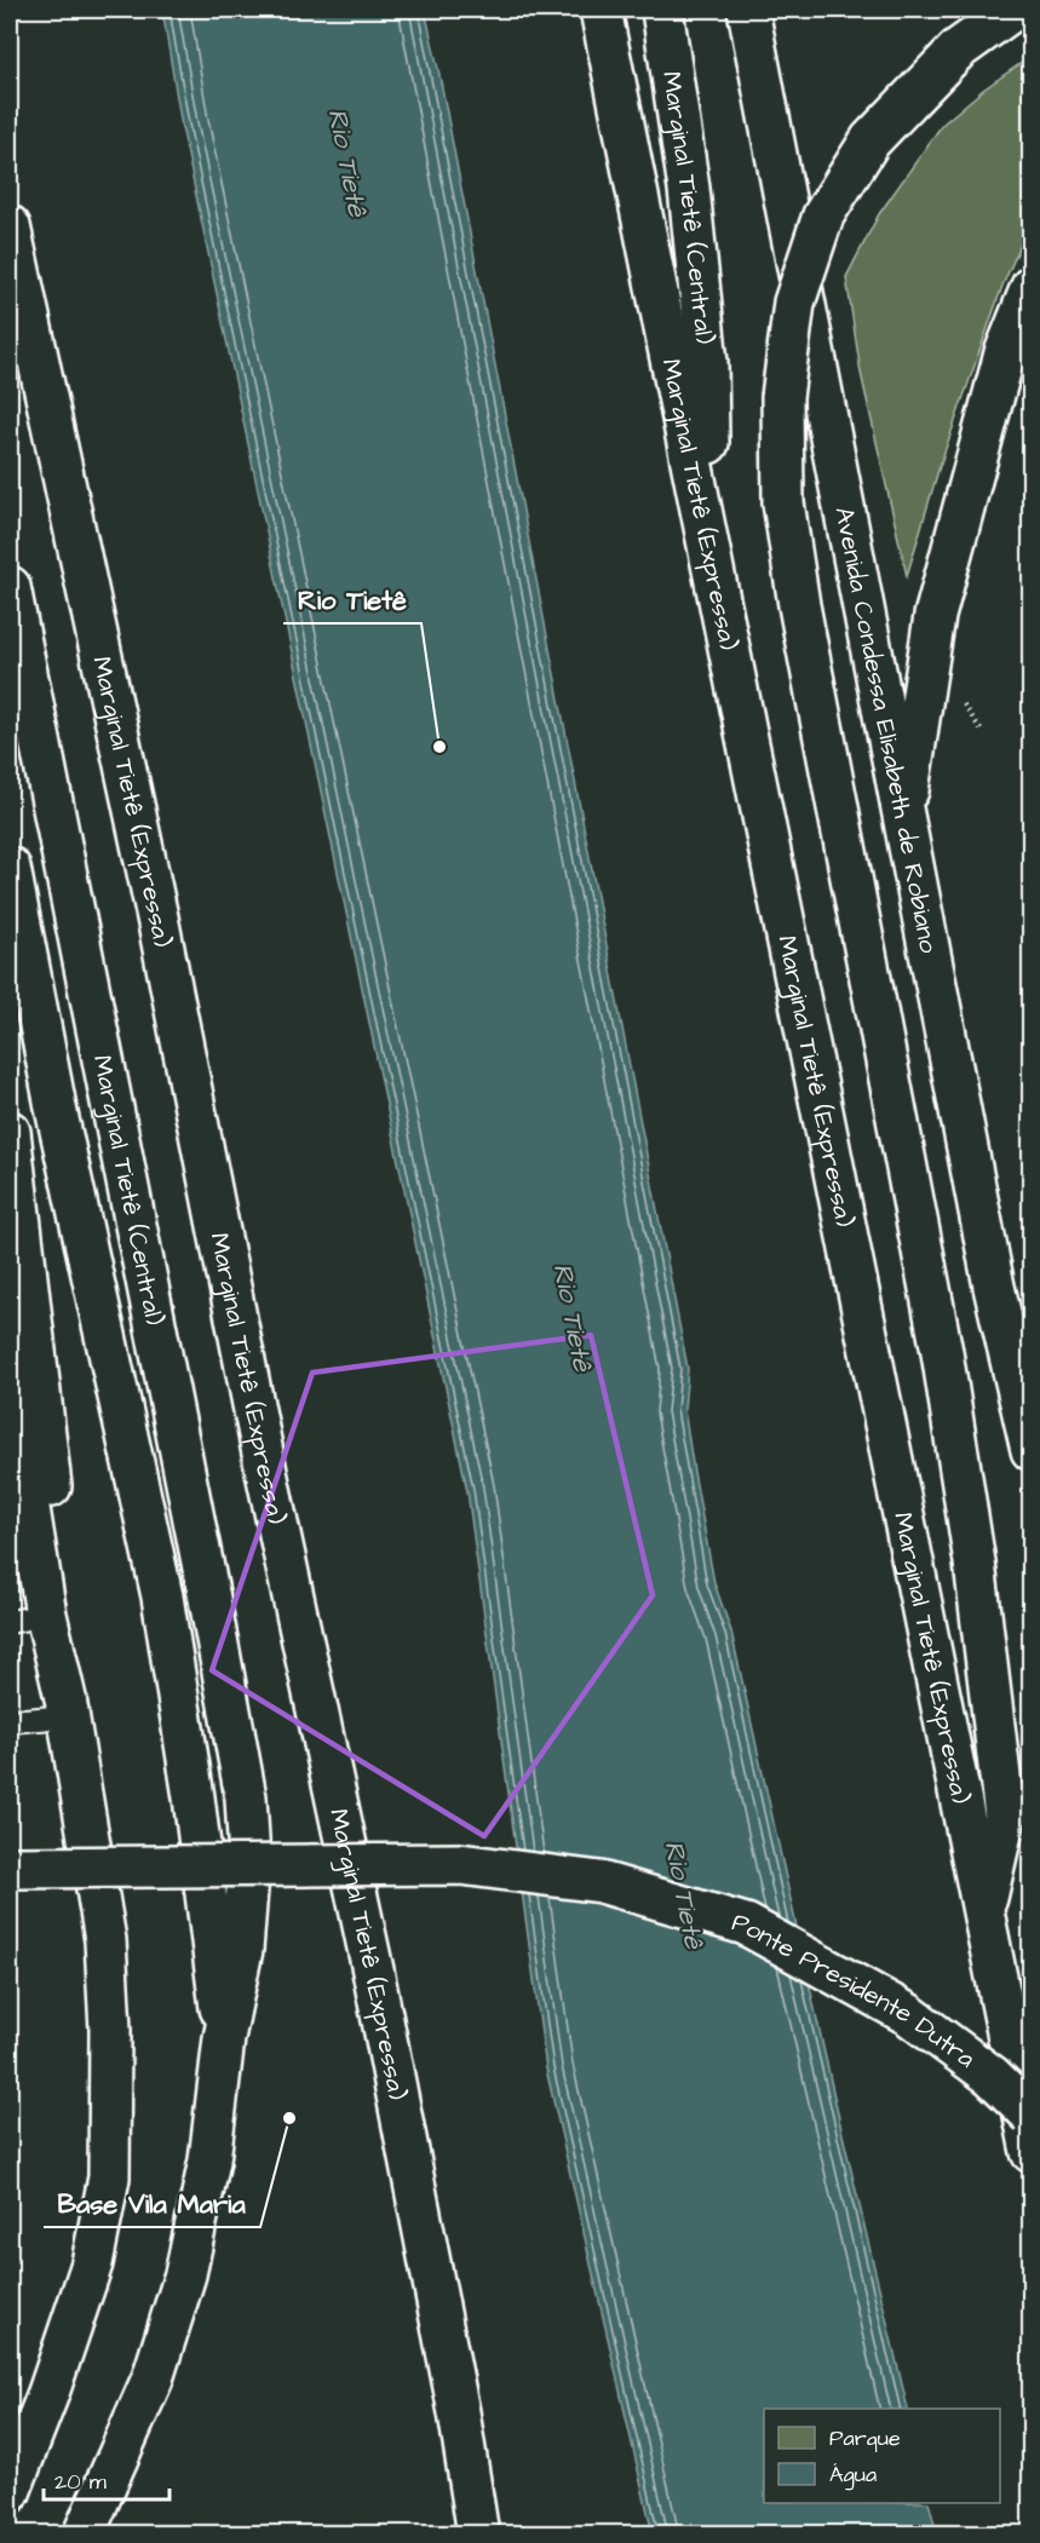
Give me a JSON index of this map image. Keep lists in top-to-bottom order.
{
  "streets": {
    "highway": [
      "Marginal Tietê (Central)",
      "Marginal Tietê (Expressa)",
      "Avenida Condessa Elisabeth de Robiano",
      "Ponte Presidente Dutra"
    ]
  },
  "crossings": [
    ["Marginal Tietê (Central)", "Marginal Tietê (Expressa)"]
  ],
  "water": ["Rio Tietê"],
  "places": ["Rio Tietê", "Base Vila Maria"],
  "legend": ["Parque", "Água"],
  "scale_bar": "20 m"
}
